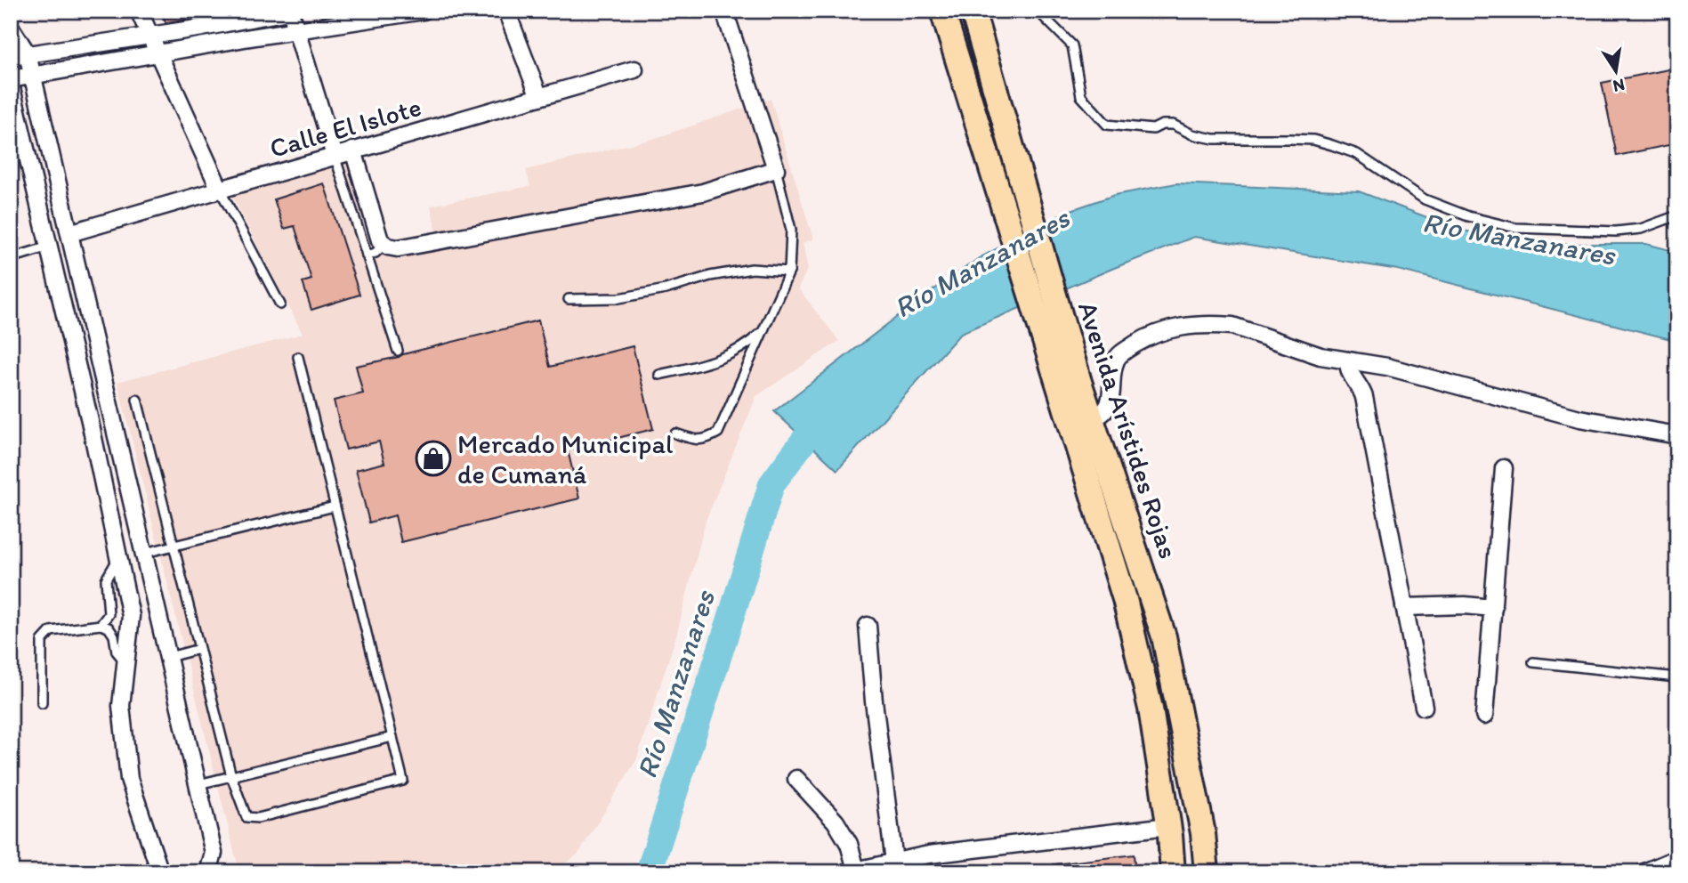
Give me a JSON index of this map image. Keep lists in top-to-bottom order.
{
  "streets": {
    "main road": ["Avenida Arístides Rojas"],
    "street": ["Calle El Islote"]
  },
  "water": ["Río Manzanares"],
  "places": {
    "shop": ["Mercado Municipal de Cumaná"]
  },
  "north": "bottom"
}
